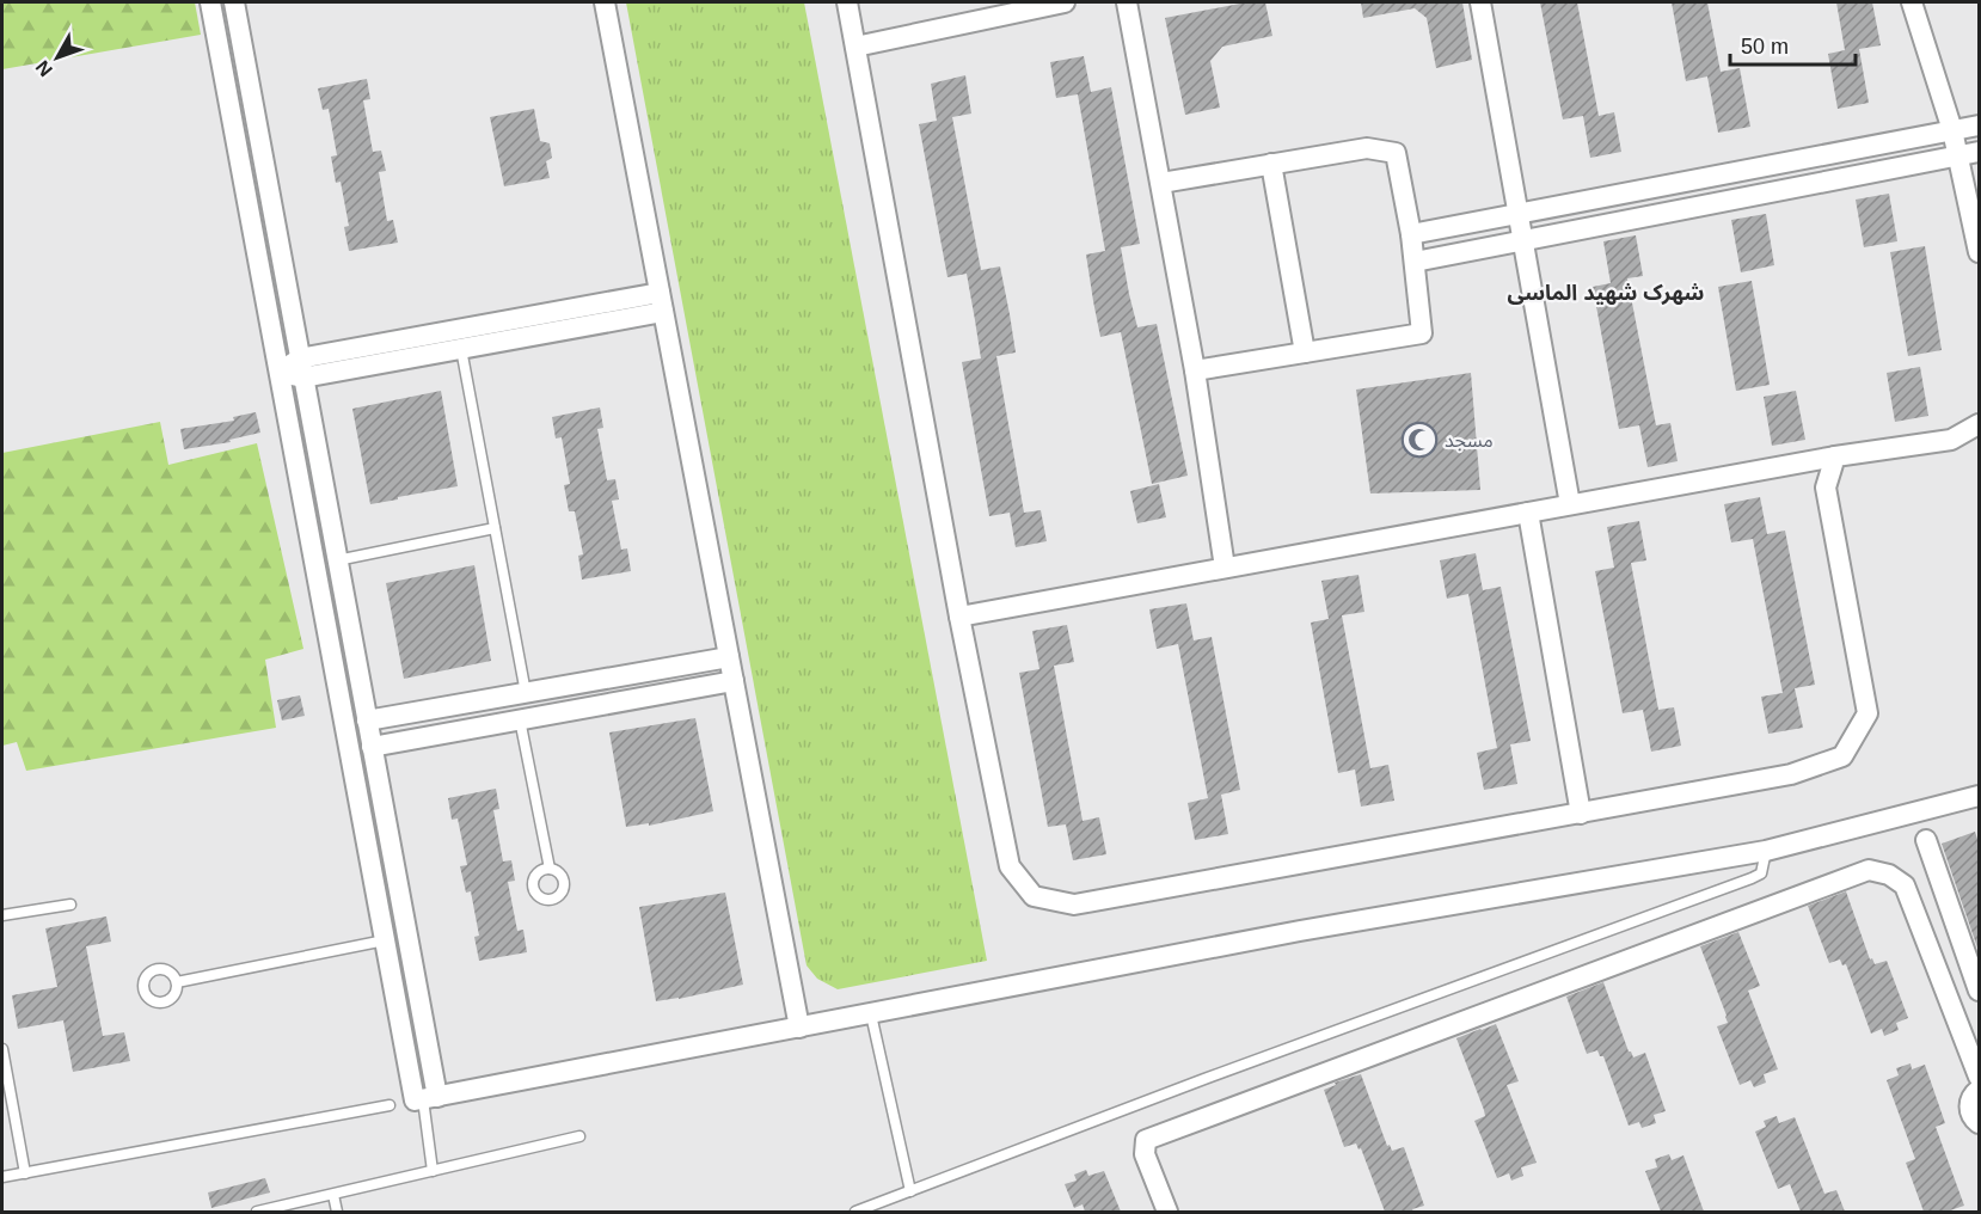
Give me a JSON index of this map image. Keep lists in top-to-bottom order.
{
  "districts": ["شهرک شهید الماسی"],
  "places": {
    "mosque": ["مسجد"]
  },
  "scale_bar": "50 m",
  "north": "bottom left"
}
